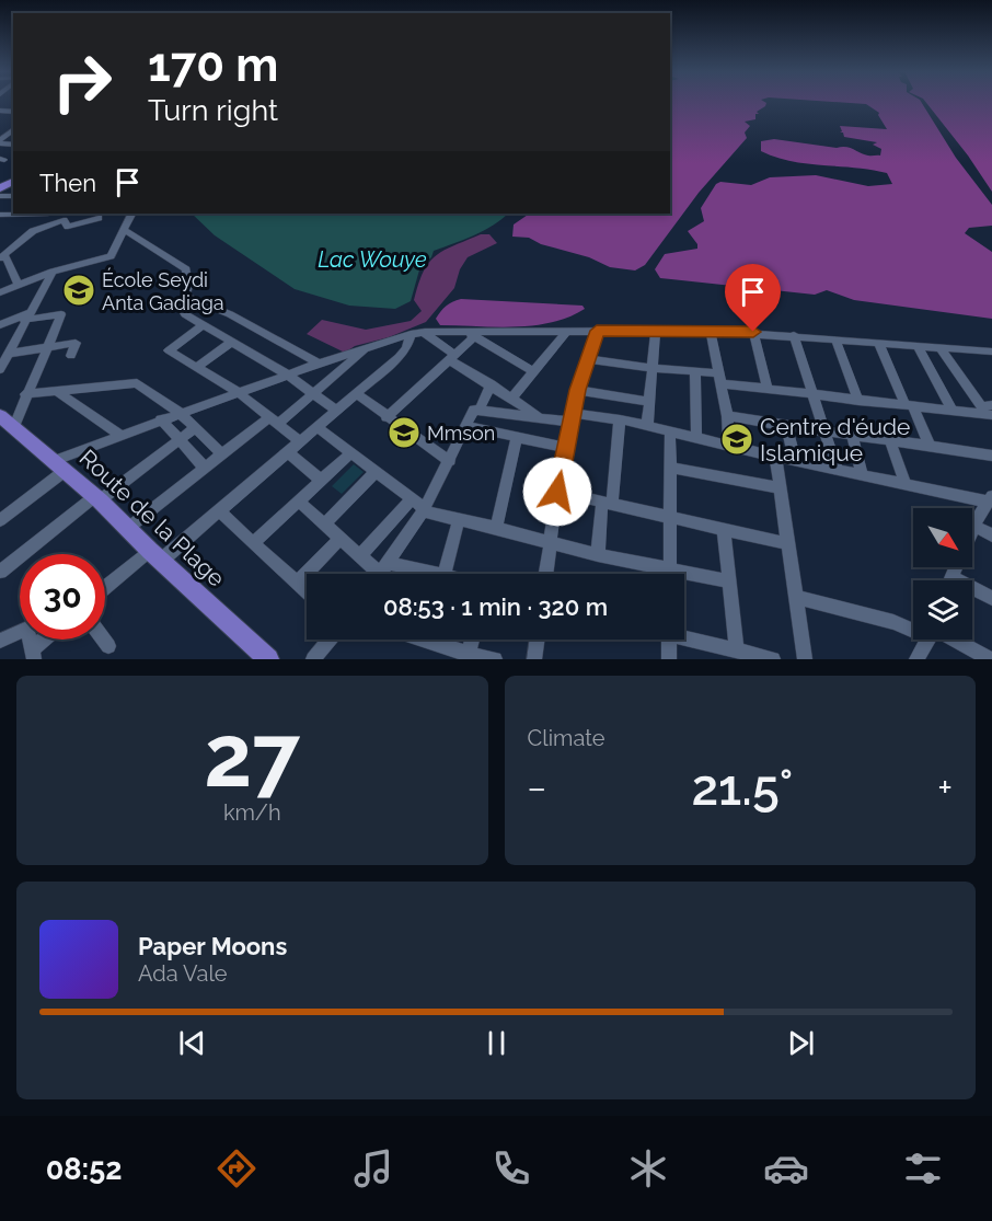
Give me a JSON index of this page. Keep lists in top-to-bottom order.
{
  "streets": {
    "main road": ["Route de la Plage"]
  },
  "water": ["Lac Wouye"],
  "places": {
    "school or university": ["École Seydi Anta Gadiaga", "Mmson", "Centre d'éude Islamique"]
  },
  "north": "bottom right",
  "page": {
    "turn": ["170 m", "Turn right"],
    "then": "Then",
    "limit": "30",
    "trip": "08:53 · 1 min · 320 m",
    "tile": [
      ["27", "km/h"],
      "Climate"
    ],
    "heat": ["−", "21.5°", "+"],
    "song": ["Paper Moons", "Ada Vale"],
    "tabs": "08:52"
  }
}
